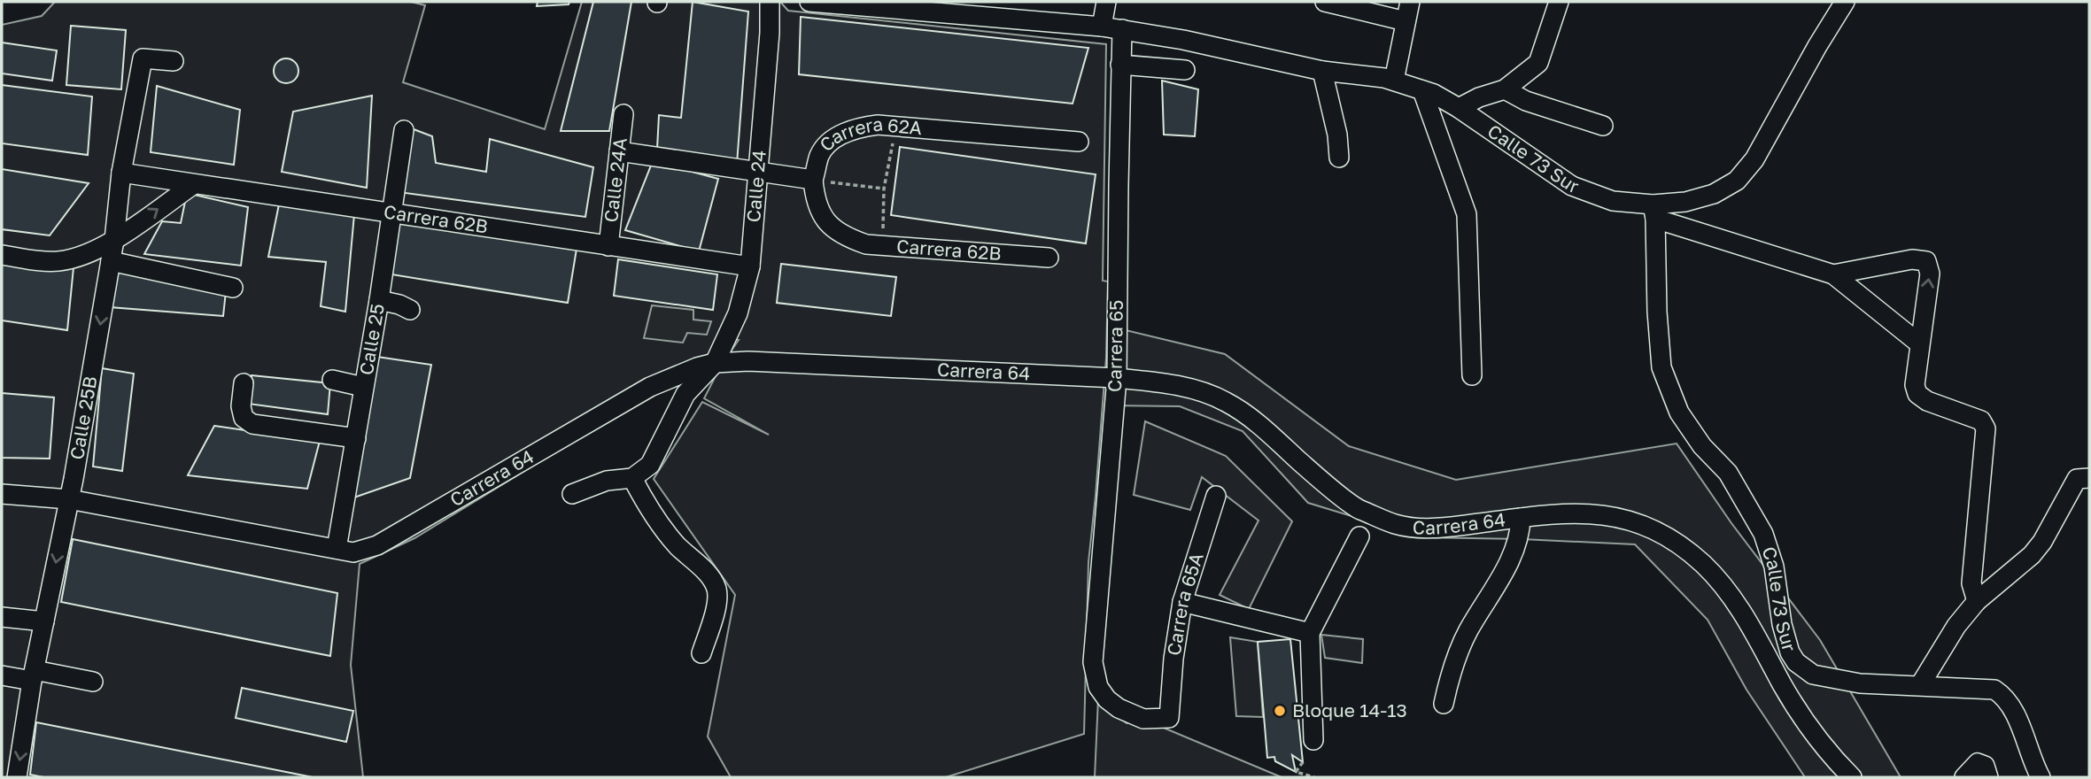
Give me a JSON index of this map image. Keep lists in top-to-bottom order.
{
  "streets": {
    "street": [
      "Carrera 62A",
      "Calle 73 Sur",
      "Calle 24A",
      "Calle 24",
      "Carrera 62B",
      "Calle 25",
      "Carrera 65",
      "Carrera 64",
      "Calle 25B",
      "Carrera 65A"
    ]
  },
  "crossings": [
    ["Carrera 62A", "Calle 24A"],
    ["Carrera 62A", "Calle 24"],
    ["Carrera 62A", "Carrera 62B"],
    ["Calle 73 Sur", "Carrera 65"],
    ["Calle 24A", "Carrera 62B"],
    ["Calle 24", "Carrera 62B"],
    ["Calle 24", "Carrera 64"],
    ["Carrera 62B", "Calle 25"],
    ["Carrera 62B", "Calle 25B"],
    ["Calle 25", "Carrera 64"],
    ["Carrera 65", "Carrera 64"],
    ["Carrera 65", "Carrera 65A"],
    ["Carrera 64", "Calle 25B"]
  ],
  "one_way": ["Calle 25B"],
  "places": ["Bloque 14-13"]
}
